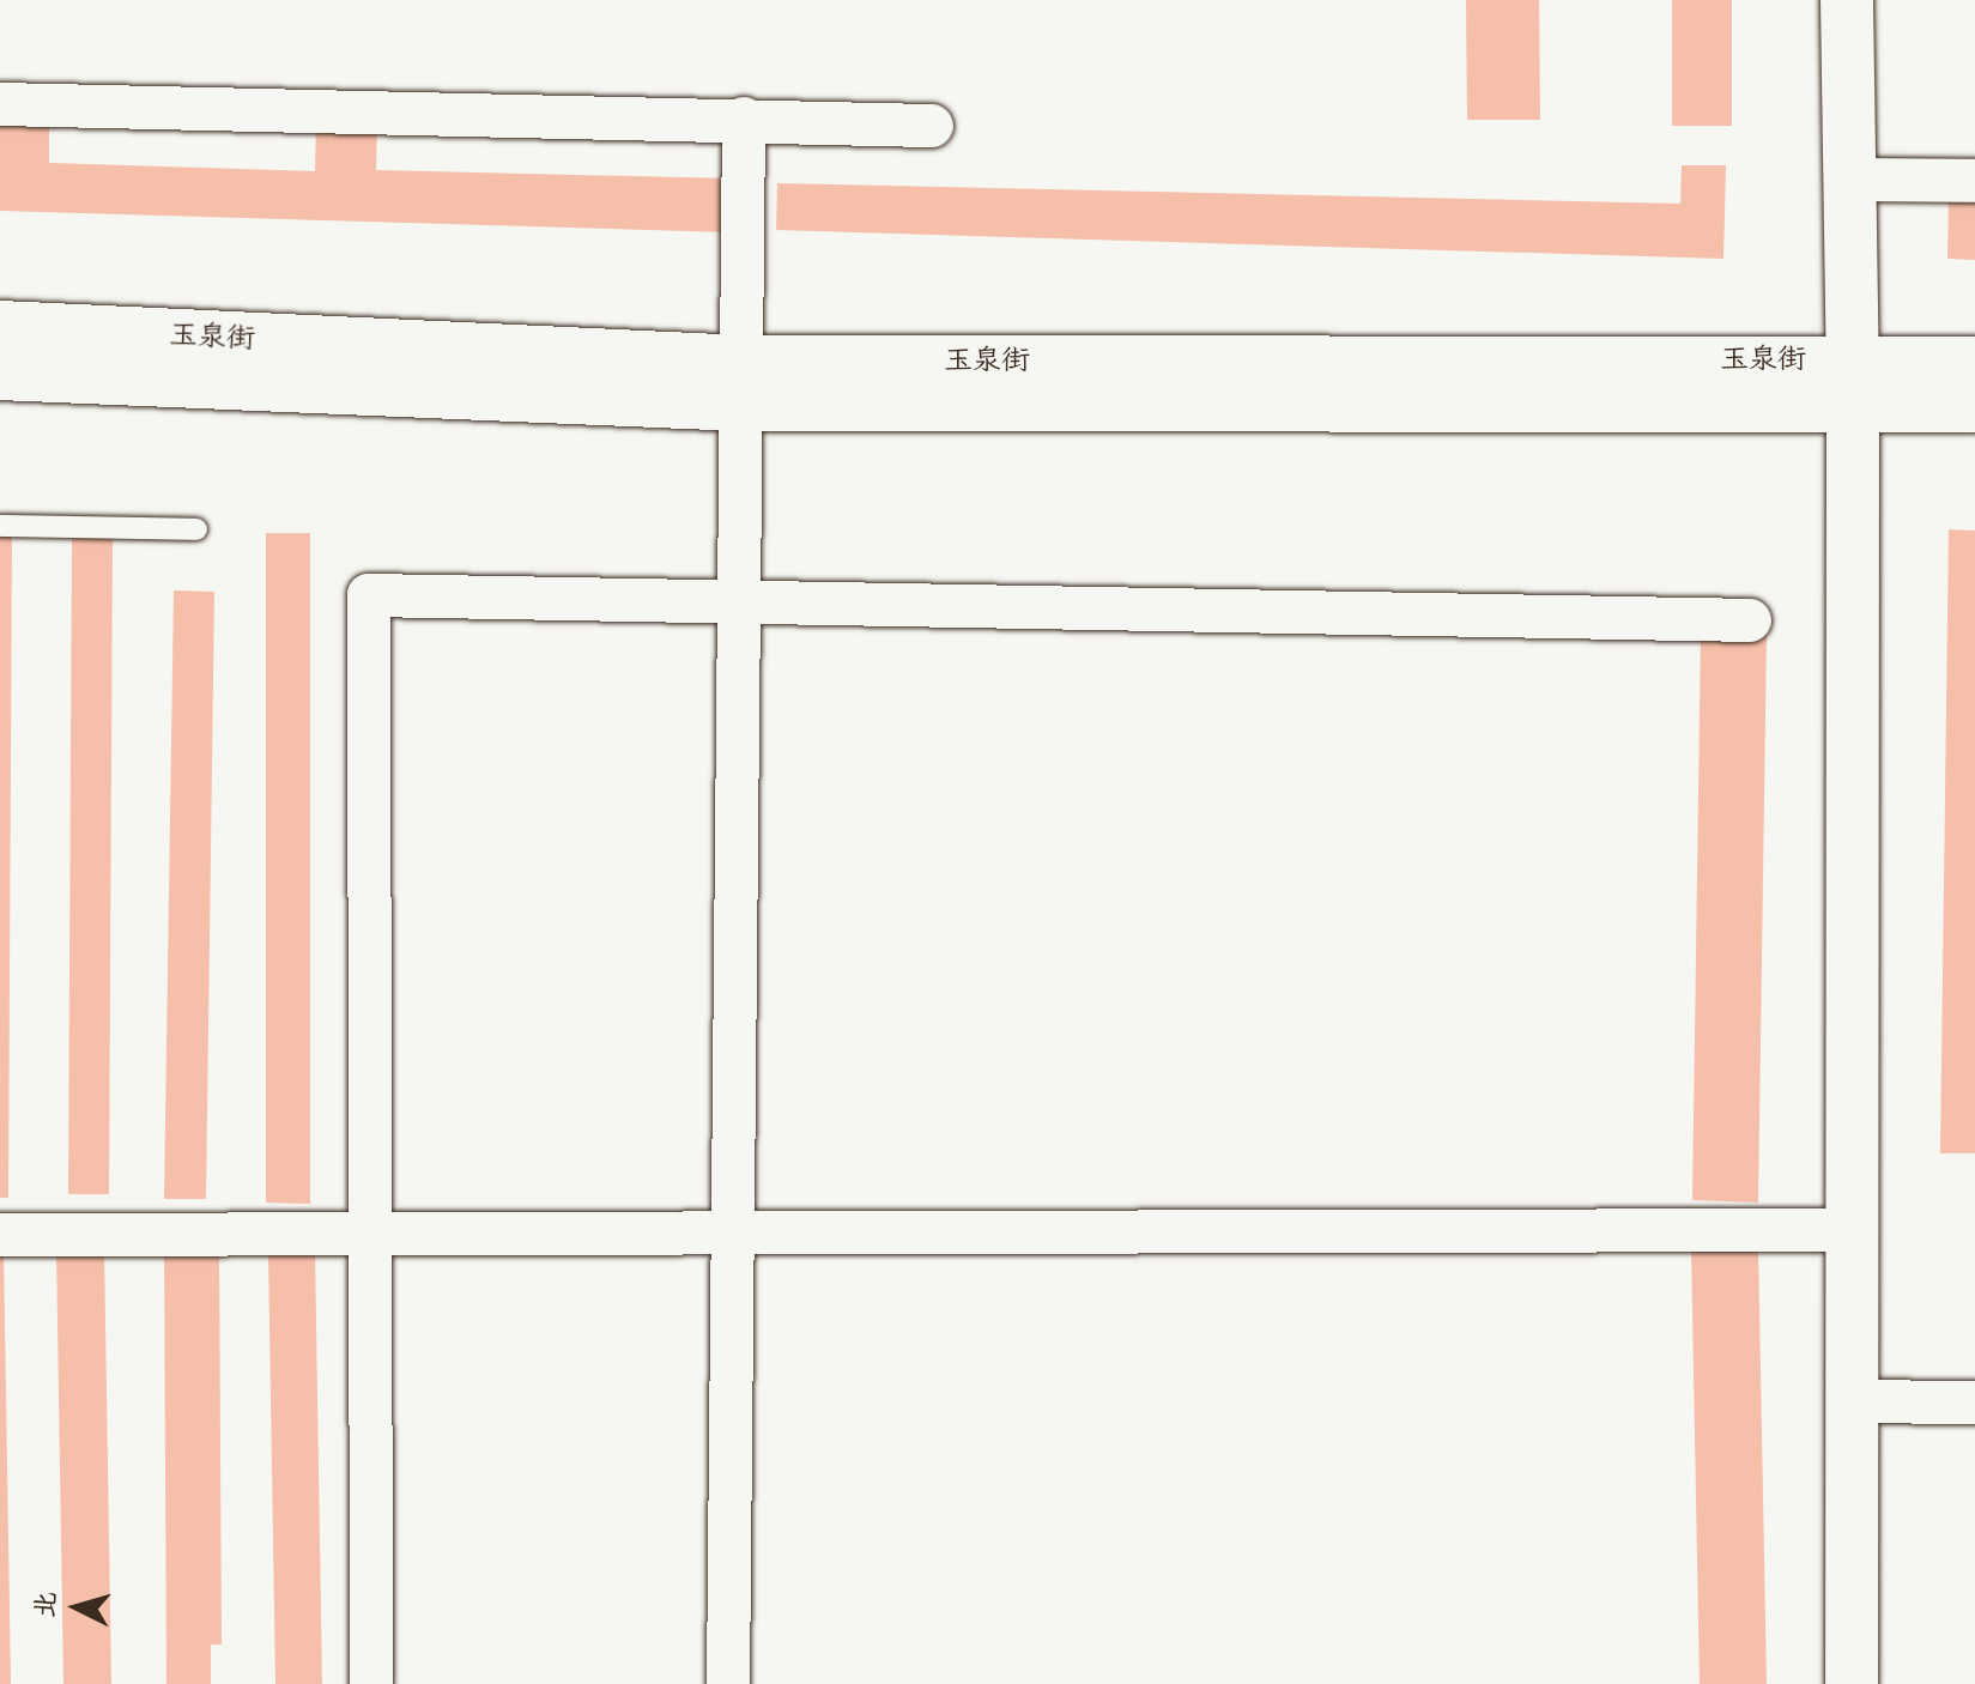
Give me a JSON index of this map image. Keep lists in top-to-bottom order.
{
  "streets": {
    "main road": ["玉泉街"]
  },
  "north": "left"
}
